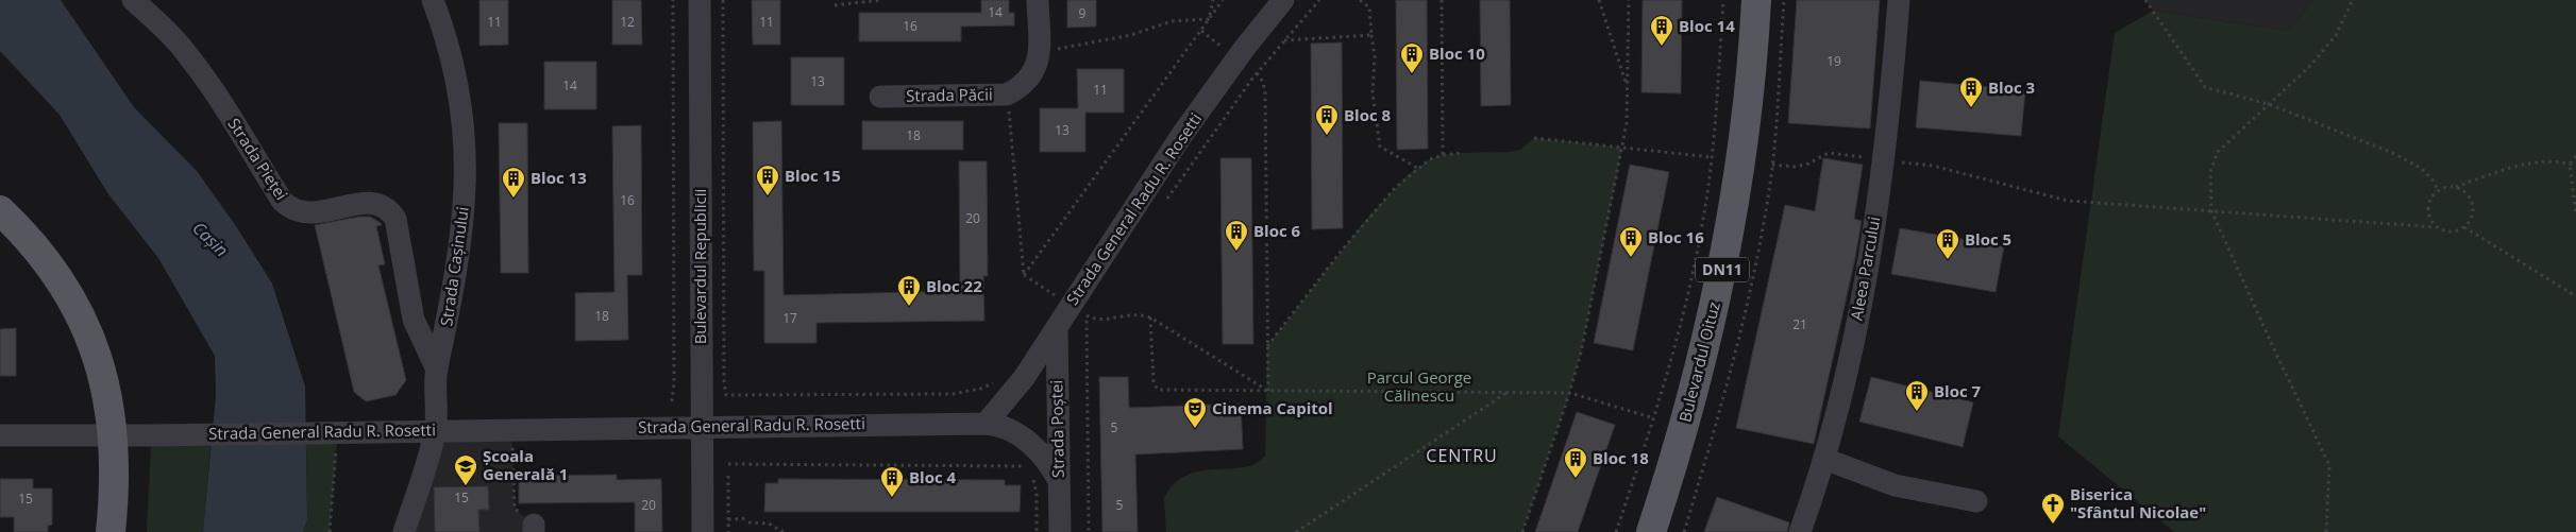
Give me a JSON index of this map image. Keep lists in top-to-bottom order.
{
  "streets": {
    "main road": ["DN11", "Bulevardul Oituz"],
    "street": [
      "Strada Păcii",
      "Strada Pieței",
      "Strada General Radu R. Rosetti",
      "Strada Cașinului",
      "Bulevardul Republicii",
      "Aleea Parcului",
      "Strada Poștei"
    ]
  },
  "crossings": [
    ["Strada Pieței", "Strada Cașinului"],
    ["Strada General Radu R. Rosetti", "Strada Cașinului"],
    ["Strada General Radu R. Rosetti", "Bulevardul Republicii"],
    ["Strada General Radu R. Rosetti", "Strada Poștei"]
  ],
  "districts": ["CENTRU"],
  "water": ["Cașin"],
  "parks": ["Parcul George Călinescu"],
  "places": {
    "building": [
      "Bloc 14",
      "Bloc 10",
      "Bloc 3",
      "Bloc 8",
      "Bloc 15",
      "Bloc 13",
      "Bloc 6",
      "Bloc 16",
      "Bloc 5",
      "Bloc 22",
      "Bloc 7",
      "Bloc 18",
      "Bloc 4"
    ],
    "theatre": ["Cinema Capitol"],
    "school or university": ["Școala Generală 1"],
    "church": ["Biserica \"Sfântul Nicolae\""]
  },
  "house_numbers": [
    "14",
    "9",
    "11",
    "12",
    "11",
    "16",
    "19",
    "13",
    "14",
    "11",
    "13",
    "18",
    "16",
    "20",
    "18",
    "17",
    "21",
    "5",
    "15",
    "15",
    "20",
    "5"
  ]
}
